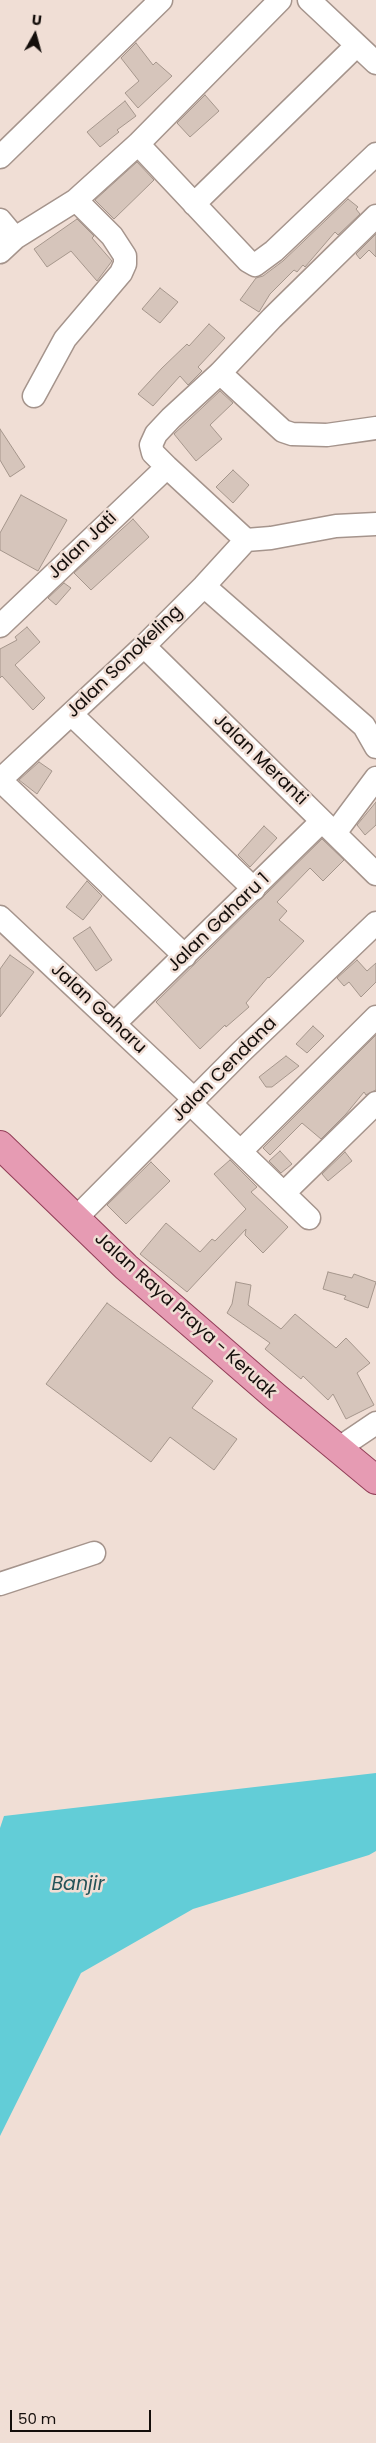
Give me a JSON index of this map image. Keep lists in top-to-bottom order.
{
  "streets": {
    "main road": ["Jalan Raya Praya - Keruak"],
    "street": [
      "Jalan Jati",
      "Jalan Sonokeling",
      "Jalan Meranti",
      "Jalan Gaharu 1",
      "Jalan Gaharu",
      "Jalan Cendana"
    ]
  },
  "crossings": [
    ["Jalan Sonokeling", "Jalan Meranti"],
    ["Jalan Meranti", "Jalan Gaharu 1"],
    ["Jalan Gaharu 1", "Jalan Gaharu"],
    ["Jalan Gaharu", "Jalan Cendana"],
    ["Jalan Cendana", "Jalan Raya Praya - Keruak"]
  ],
  "water": ["Banjir"],
  "scale_bar": "50 m",
  "north": "top"
}
